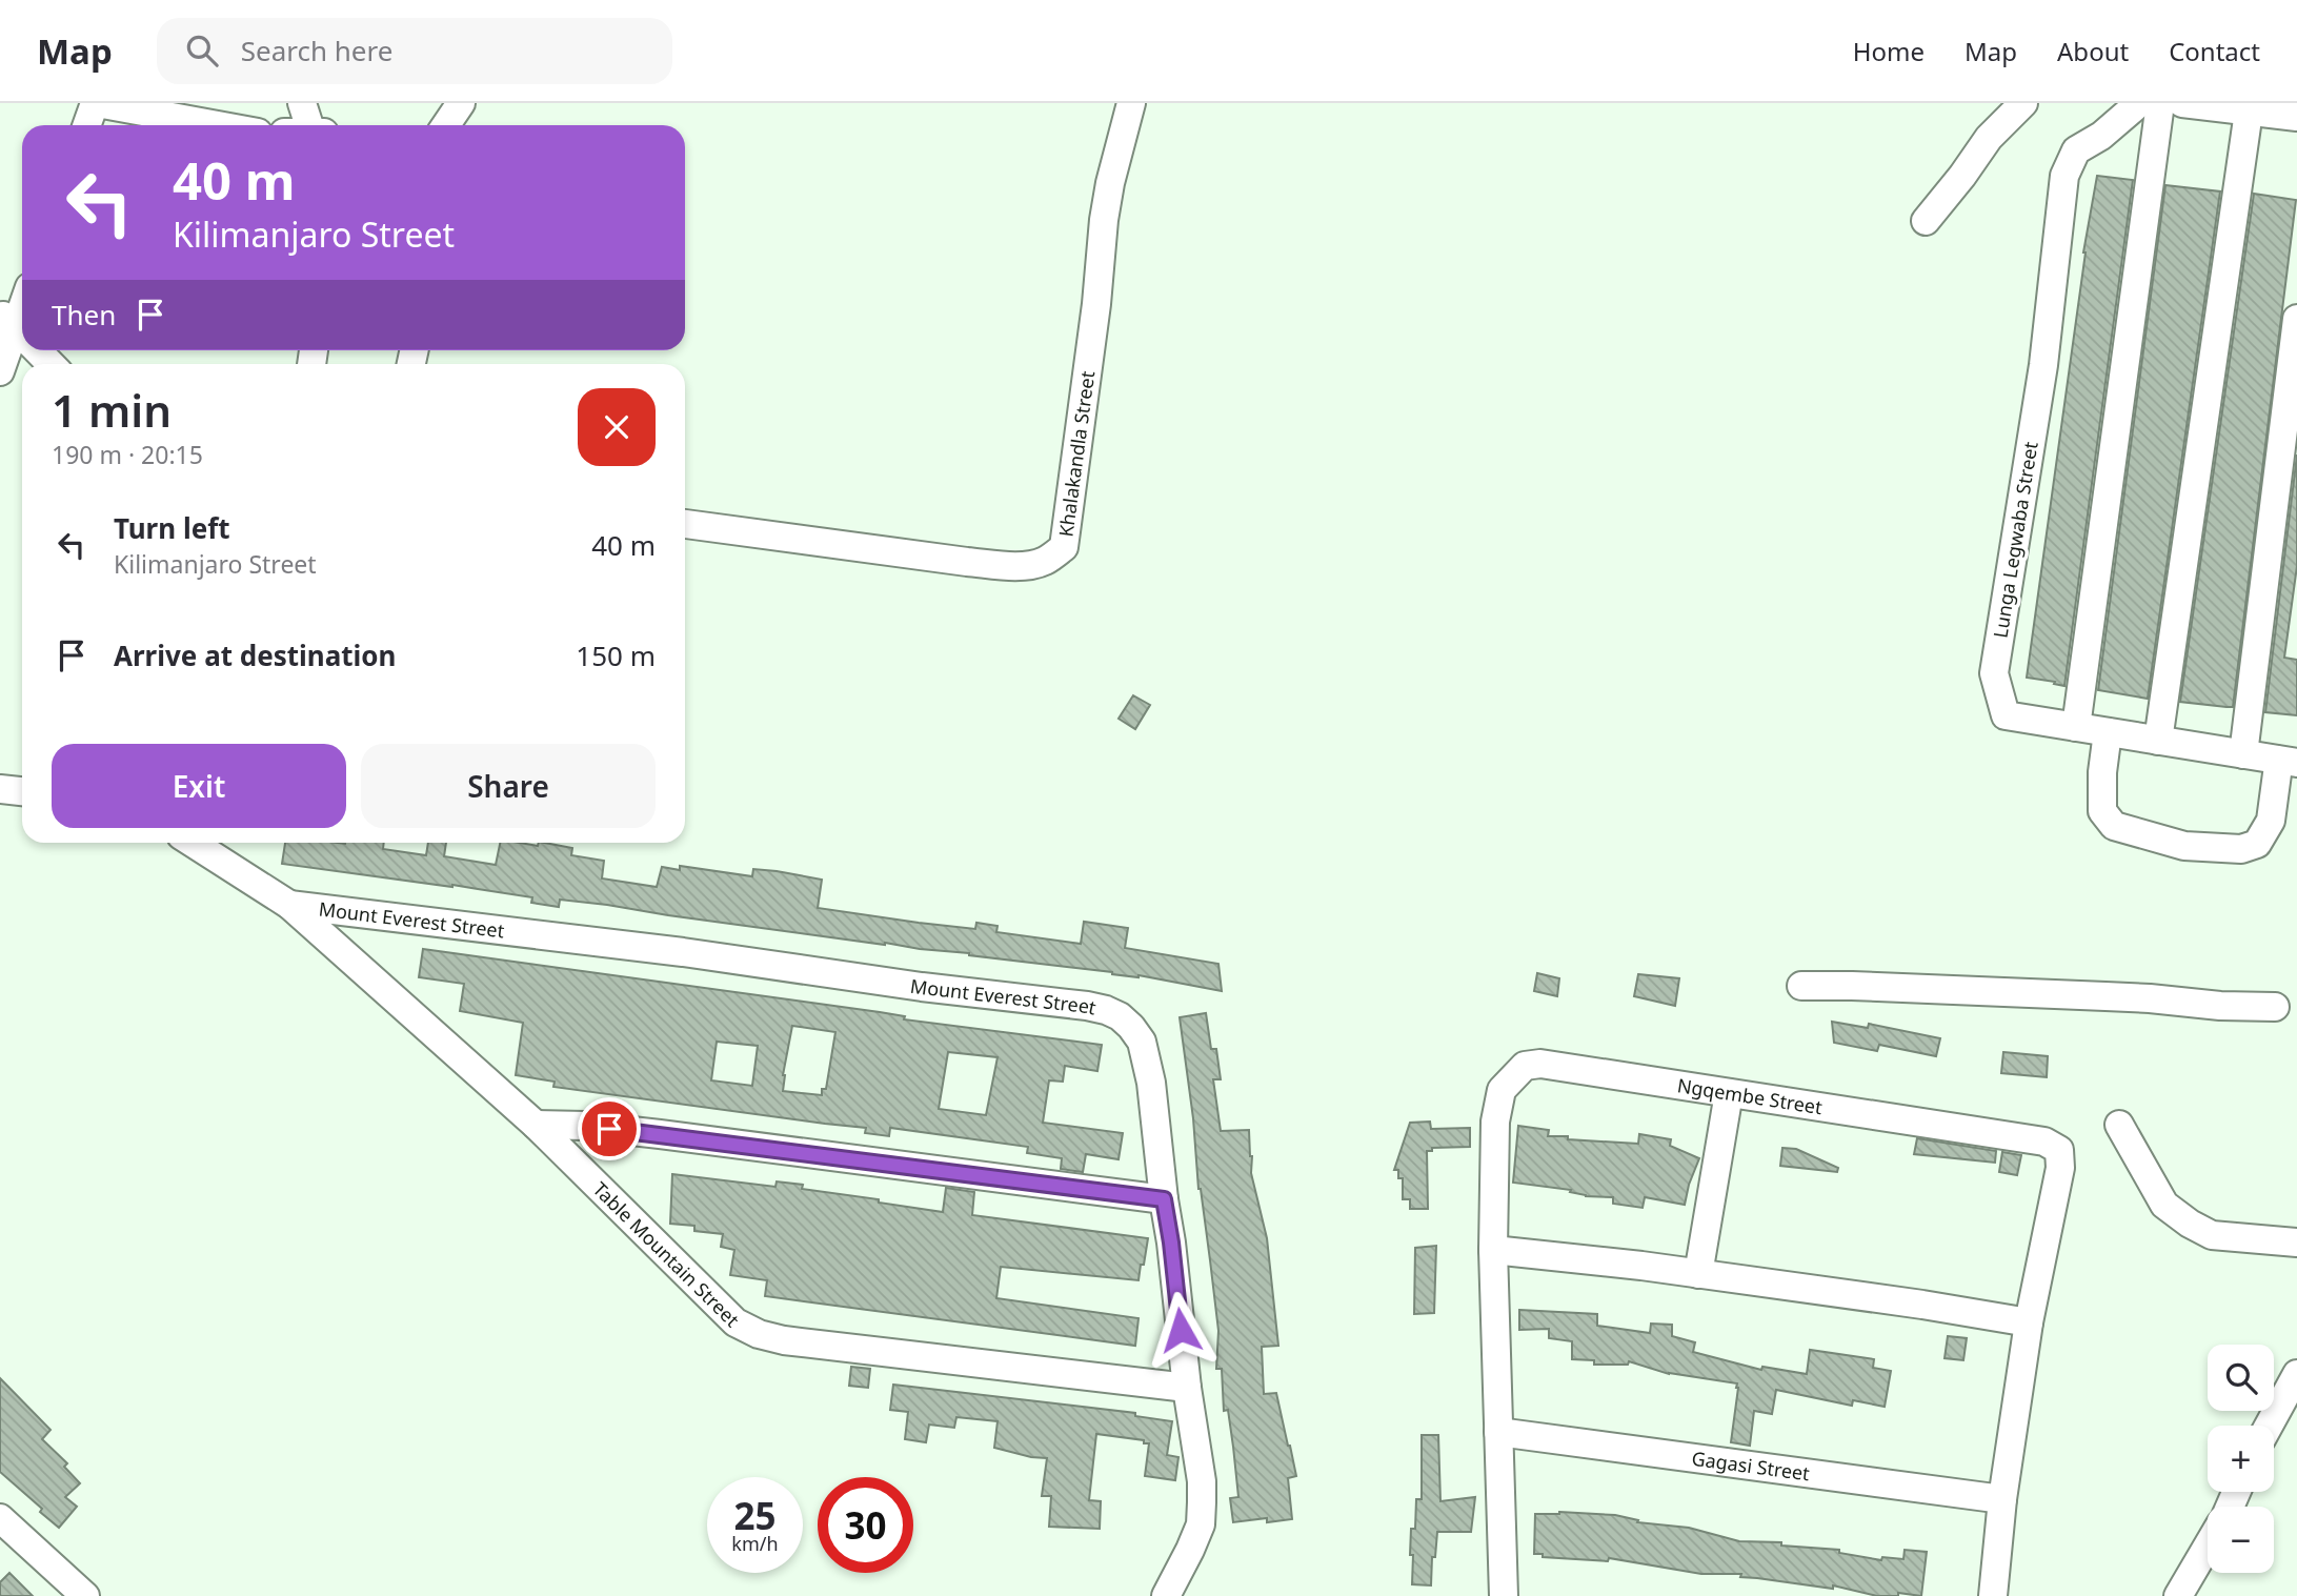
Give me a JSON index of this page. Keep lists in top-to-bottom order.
{
  "streets": {
    "street": [
      "Khalakandla Street",
      "Lunga Legwaba Street",
      "Mount Everest Street",
      "Ngqembe Street",
      "Table Mountain Street",
      "Gagasi Street"
    ]
  },
  "crossings": [
    ["Mount Everest Street", "Table Mountain Street"],
    ["Ngqembe Street", "Gagasi Street"]
  ],
  "page": {
    "header": "Map",
    "search": "Search here",
    "nav": [
      "Home",
      "Map",
      "About",
      "Contact"
    ],
    "turn": ["40 m", "Kilimanjaro Street"],
    "then": "Then",
    "heading": ["1 min", "190 m · 20:15"],
    "list": [
      {
        "name": "Turn left",
        "note": "Kilimanjaro Street",
        "value": "40 m"
      },
      {
        "name": "Arrive at destination",
        "value": "150 m"
      }
    ],
    "buttons": ["Exit", "Share"],
    "map_buttons": ["+", "−"],
    "speed": "25 km/h",
    "limit": "30"
  }
}
